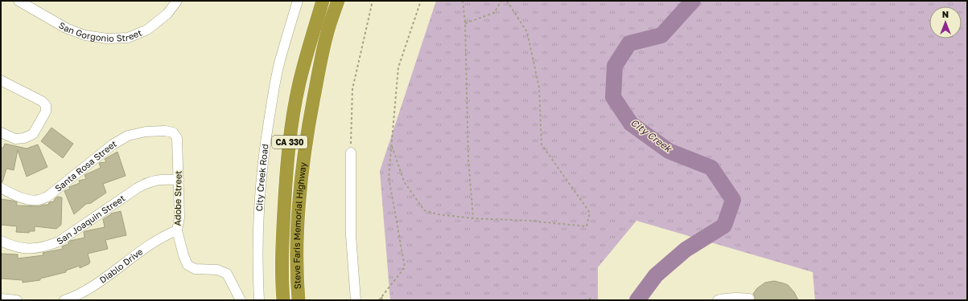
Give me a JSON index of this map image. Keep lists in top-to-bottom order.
{
  "streets": {
    "highway": ["CA 330", "Steve Faris Memorial Highway"],
    "street": [
      "San Gorgonio Street",
      "Santa Rosa Street",
      "City Creek Road",
      "Adobe Street",
      "San Joaquin Street",
      "Diablo Drive"
    ]
  },
  "crossings": [
    ["Santa Rosa Street", "Adobe Street"],
    ["Adobe Street", "San Joaquin Street"],
    ["Adobe Street", "Diablo Drive"]
  ],
  "water": ["City Creek"],
  "north": "top"
}
